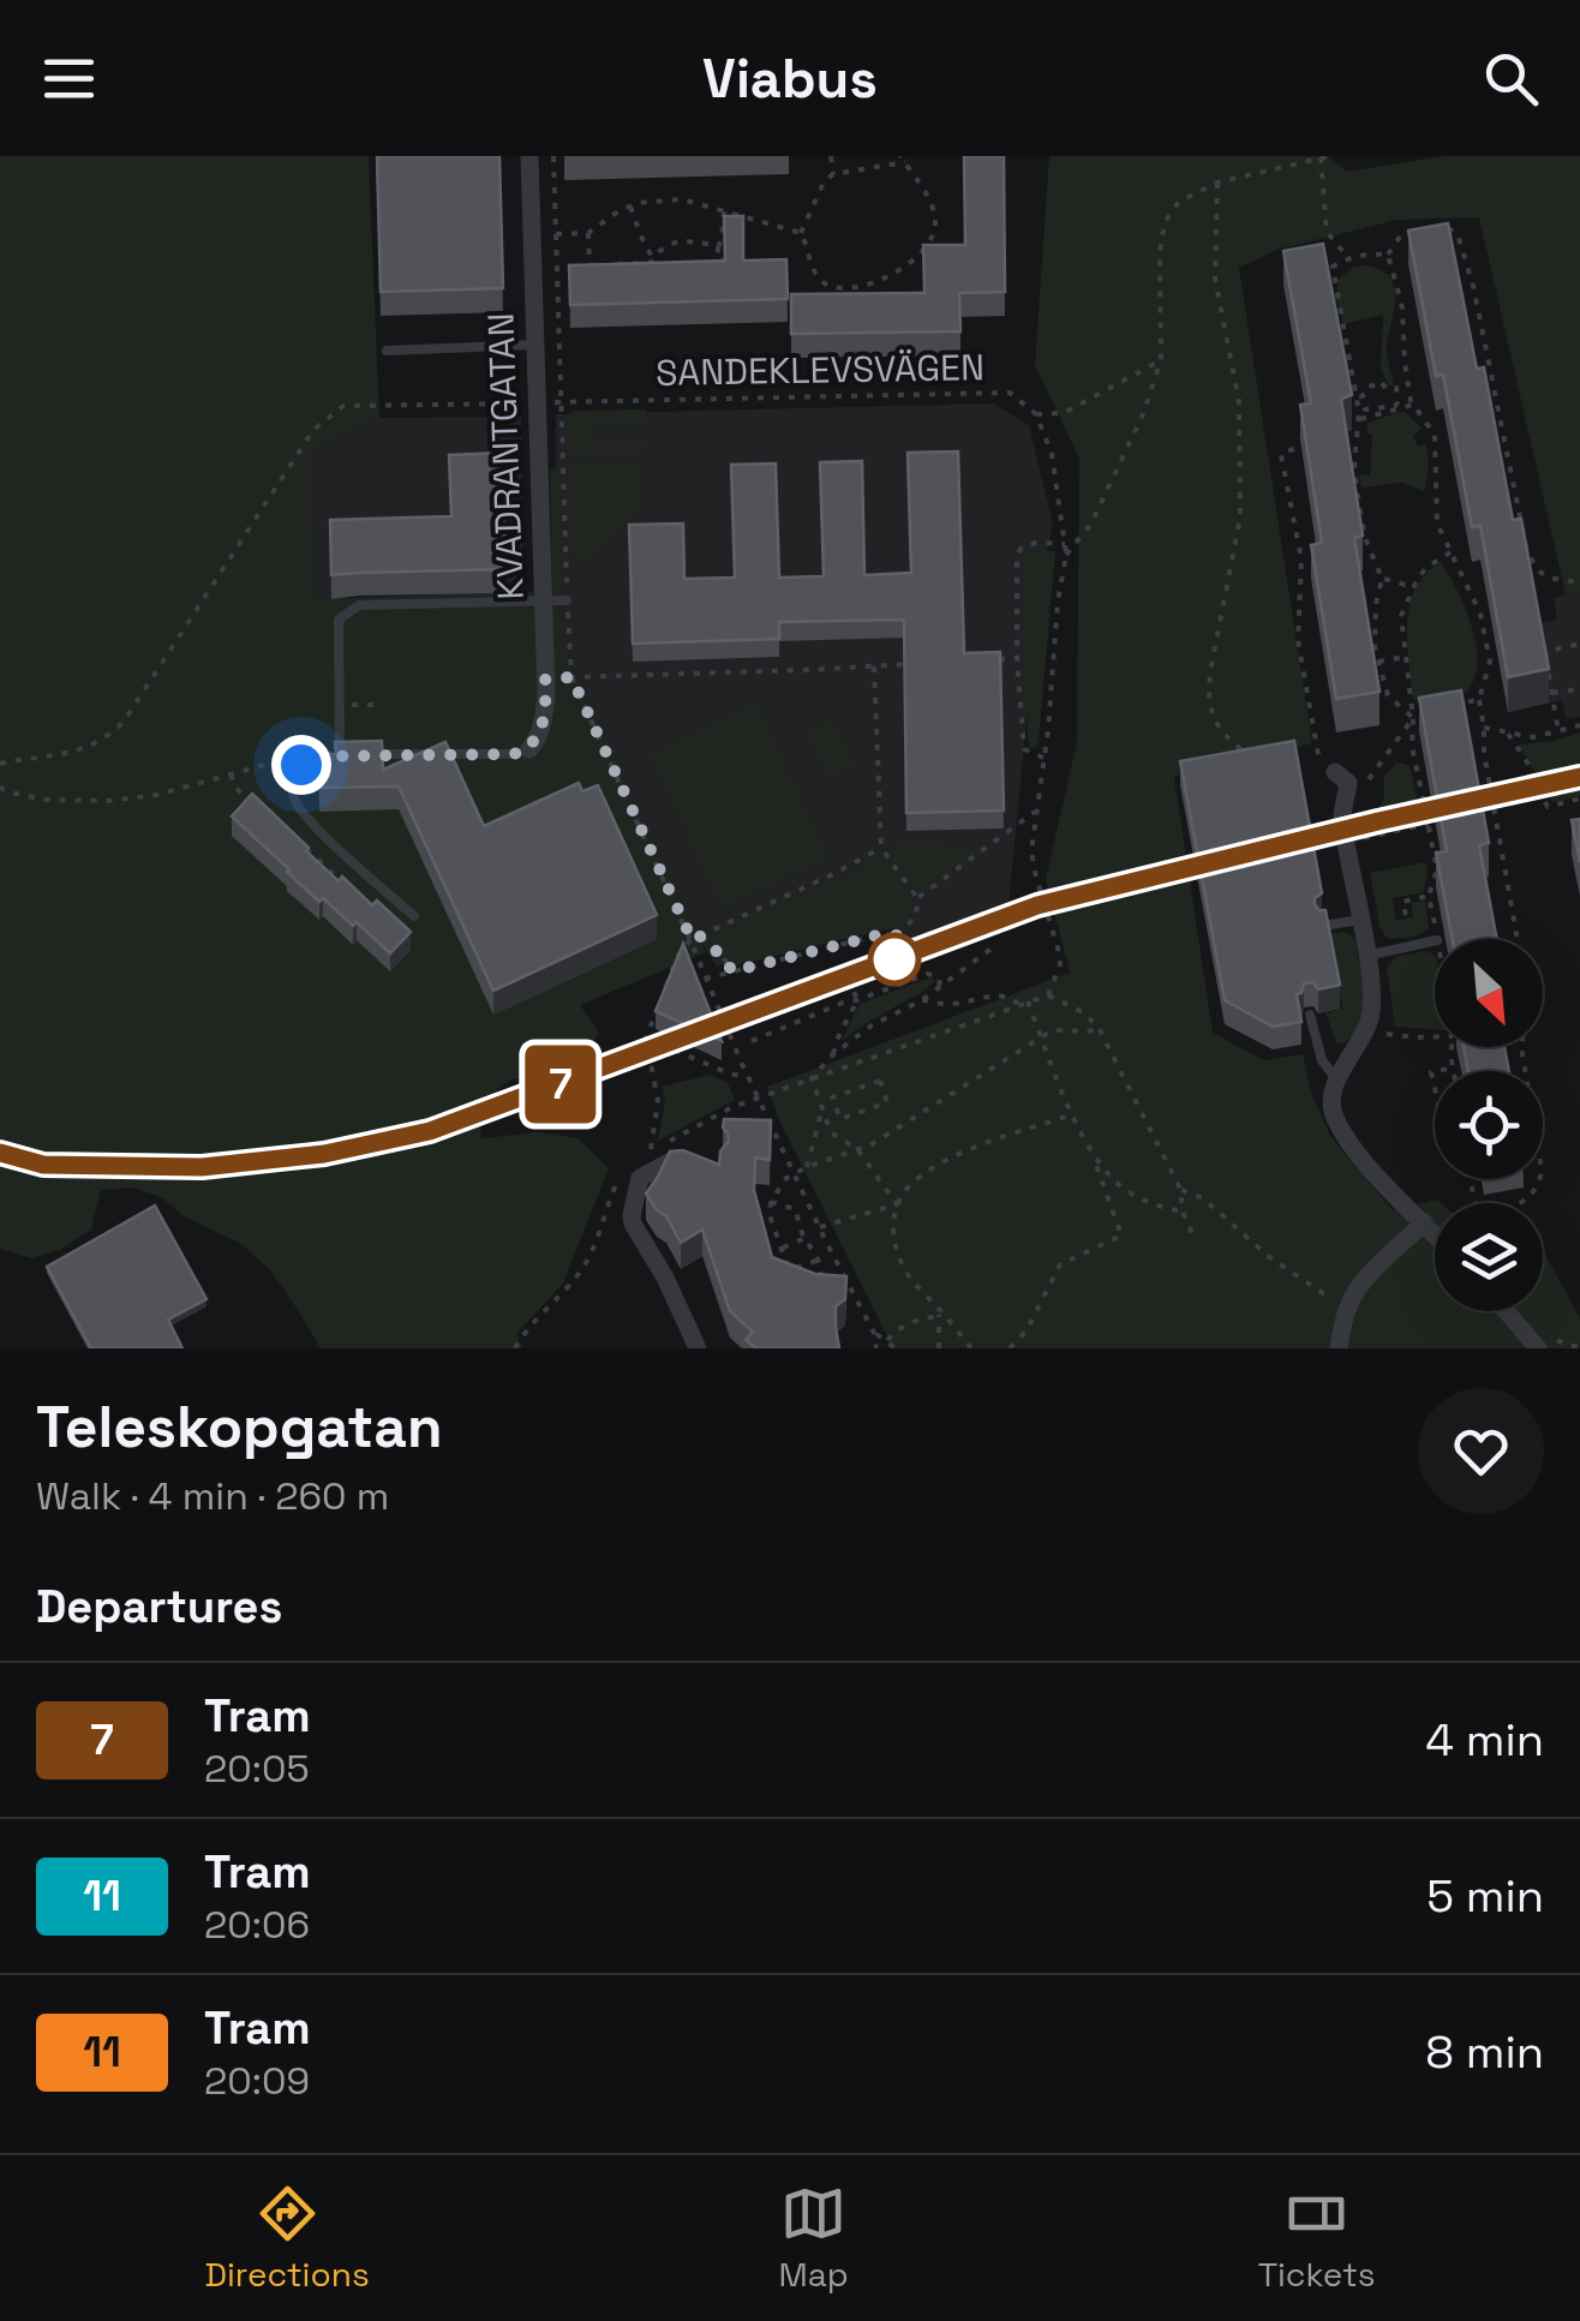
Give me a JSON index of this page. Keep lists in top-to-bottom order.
{
  "streets": {
    "street": ["KVADRANTGATAN"],
    "path": ["SANDEKLEVSVÄGEN"]
  },
  "crossings": [
    ["SANDEKLEVSVÄGEN", "KVADRANTGATAN"]
  ],
  "lines": ["tram line 7"],
  "north": "bottom right",
  "page": {
    "header": "Viabus",
    "on_map": "7",
    "heading": [
      ["Teleskopgatan", "Walk · 4 min · 260 m"],
      "Departures"
    ],
    "list": [
      {
        "mark": "7",
        "name": "Tram",
        "note": "20:05",
        "value": "4 min"
      },
      {
        "mark": "11",
        "name": "Tram",
        "note": "20:06",
        "value": "5 min"
      },
      {
        "mark": "11",
        "name": "Tram",
        "note": "20:09",
        "value": "8 min"
      }
    ],
    "tabs": ["Directions", "Map", "Tickets"]
  }
}
